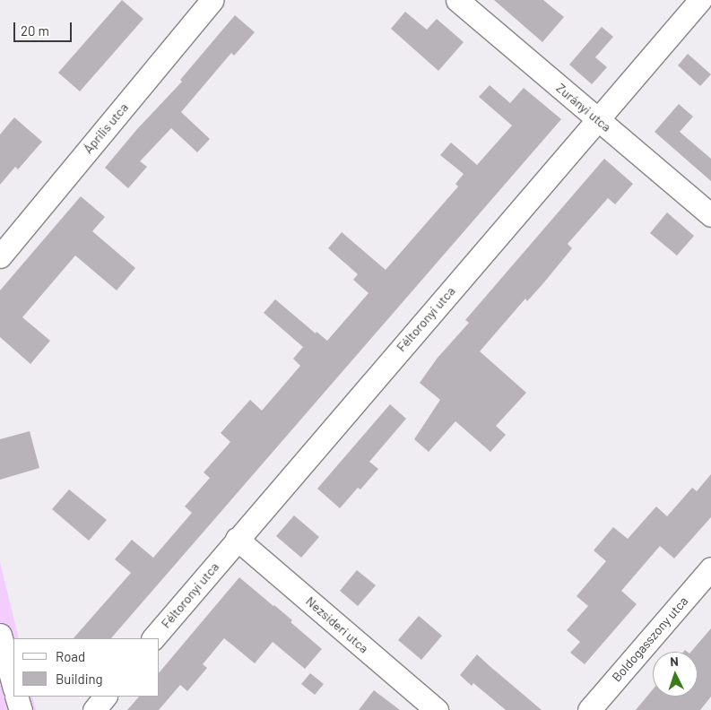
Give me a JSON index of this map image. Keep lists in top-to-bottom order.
{
  "streets": {
    "street": [
      "Zurányi utca",
      "Április utca",
      "Féltoronyi utca",
      "Nezsideri utca",
      "Boldogasszony utca"
    ]
  },
  "crossings": [
    ["Zurányi utca", "Féltoronyi utca"],
    ["Féltoronyi utca", "Nezsideri utca"]
  ],
  "legend": ["Road", "Building"],
  "scale_bar": "20 m",
  "north": "top"
}
